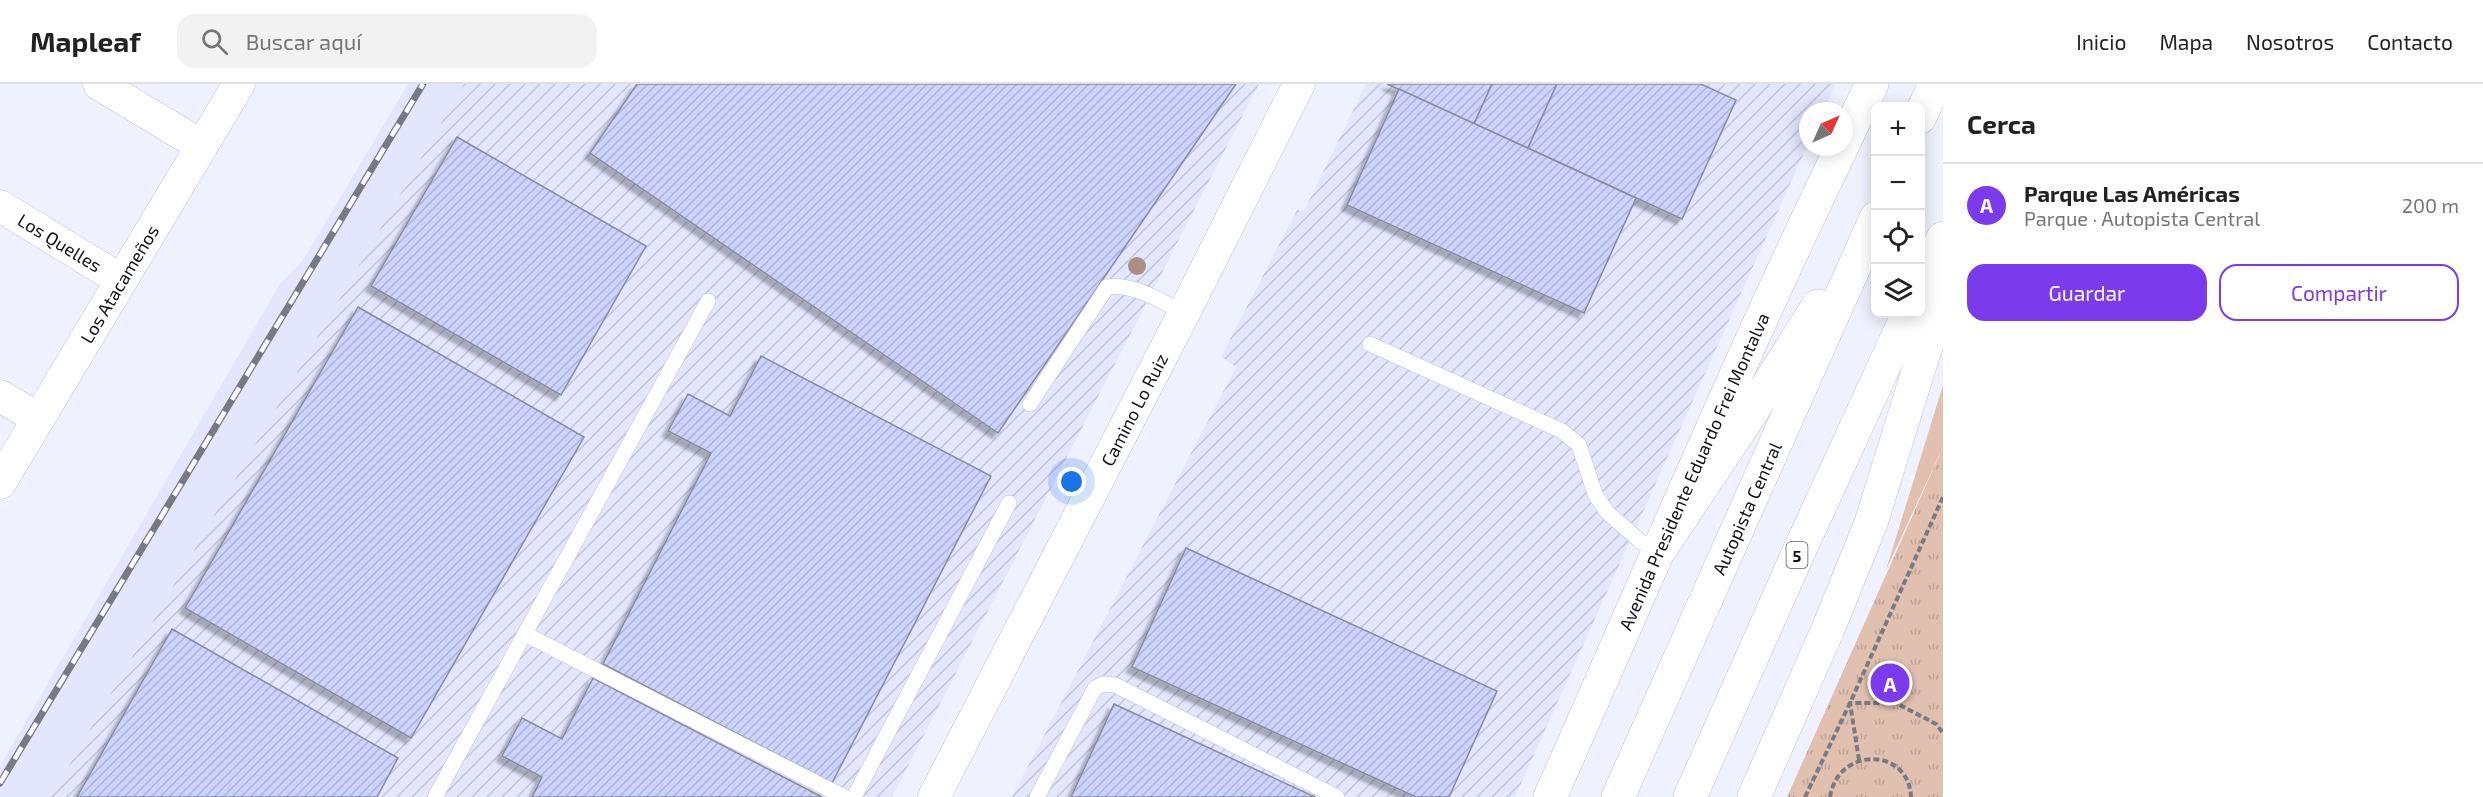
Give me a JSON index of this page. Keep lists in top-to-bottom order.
{
  "streets": {
    "main road": ["Avenida Presidente Eduardo Frei Montalva", "Autopista Central", "5"],
    "street": ["Los Quelles", "Los Atacameños", "Camino Lo Ruiz"]
  },
  "crossings": [
    ["Los Quelles", "Los Atacameños"]
  ],
  "north": "top right",
  "page": {
    "header": "Mapleaf",
    "search": "Buscar aquí",
    "nav": [
      "Inicio",
      "Mapa",
      "Nosotros",
      "Contacto"
    ],
    "heading": "Cerca",
    "map_buttons": ["+", "−"],
    "list": [
      {
        "mark": "A",
        "name": "Parque Las Américas",
        "note": "Parque · Autopista Central",
        "value": "200 m"
      }
    ],
    "buttons": ["Guardar", "Compartir"],
    "pins": "A"
  }
}
